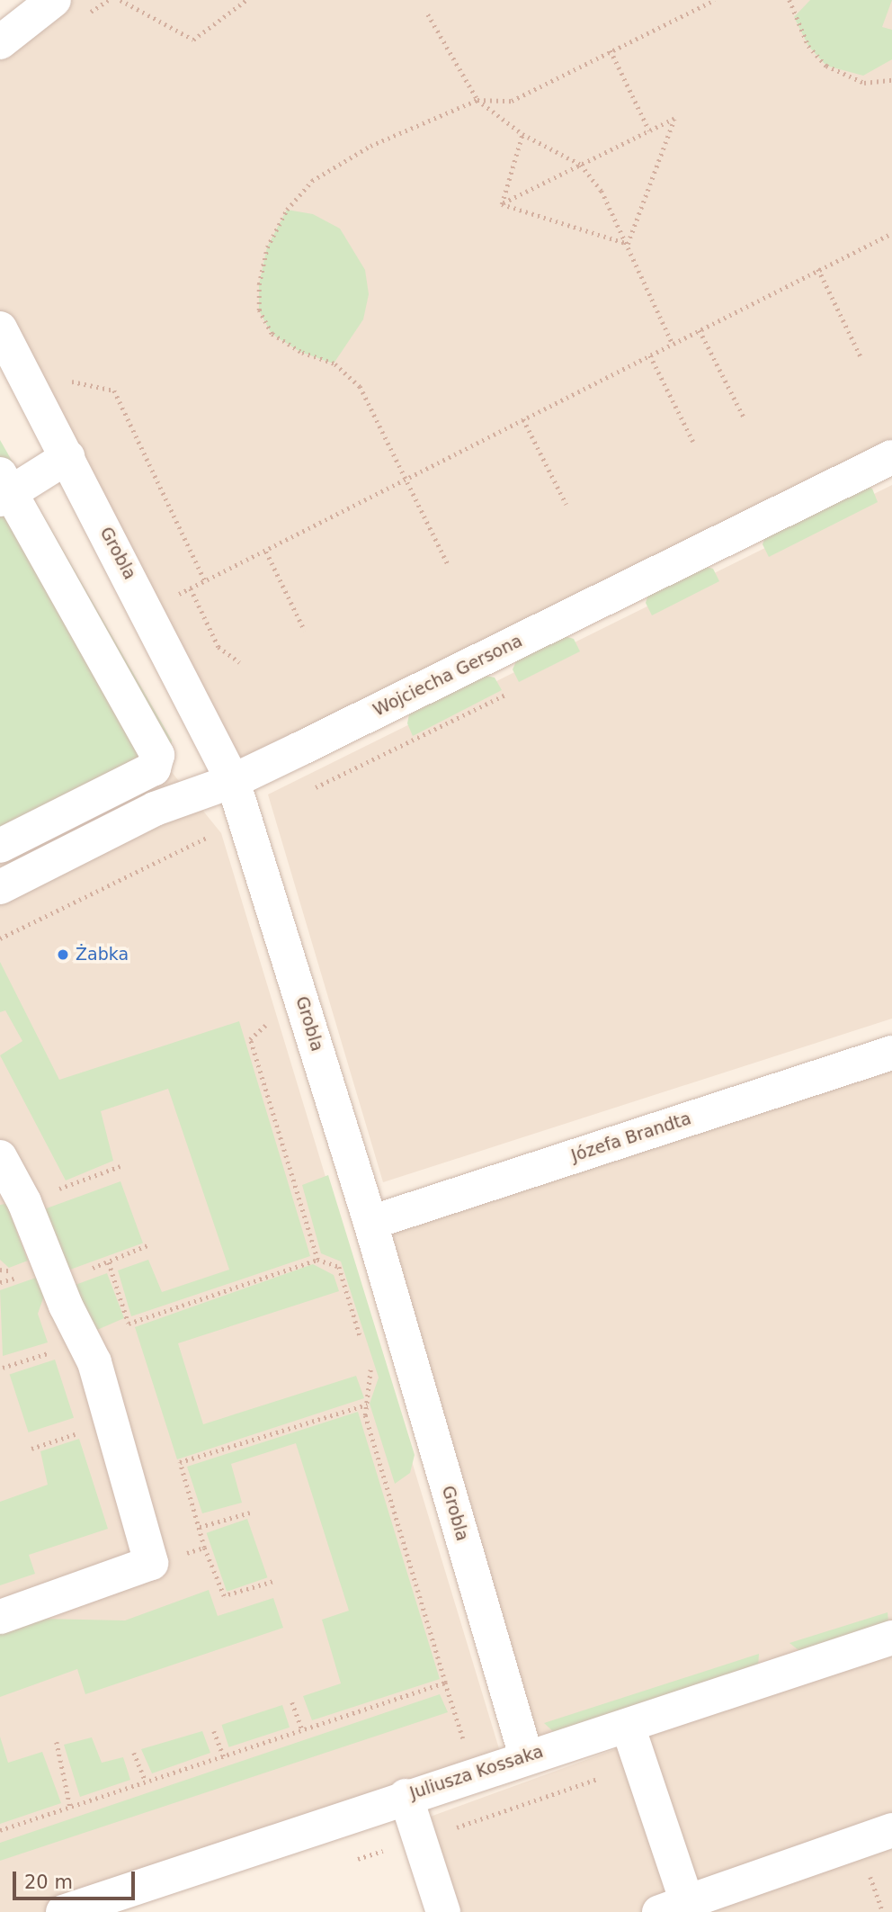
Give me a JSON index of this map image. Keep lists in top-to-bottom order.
{
  "streets": {
    "street": [
      "Grobla",
      "Wojciecha Gersona",
      "Józefa Brandta",
      "Juliusza Kossaka"
    ]
  },
  "crossings": [
    ["Grobla", "Wojciecha Gersona"],
    ["Grobla", "Józefa Brandta"],
    ["Grobla", "Juliusza Kossaka"]
  ],
  "places": ["Żabka"],
  "scale_bar": "20 m"
}
